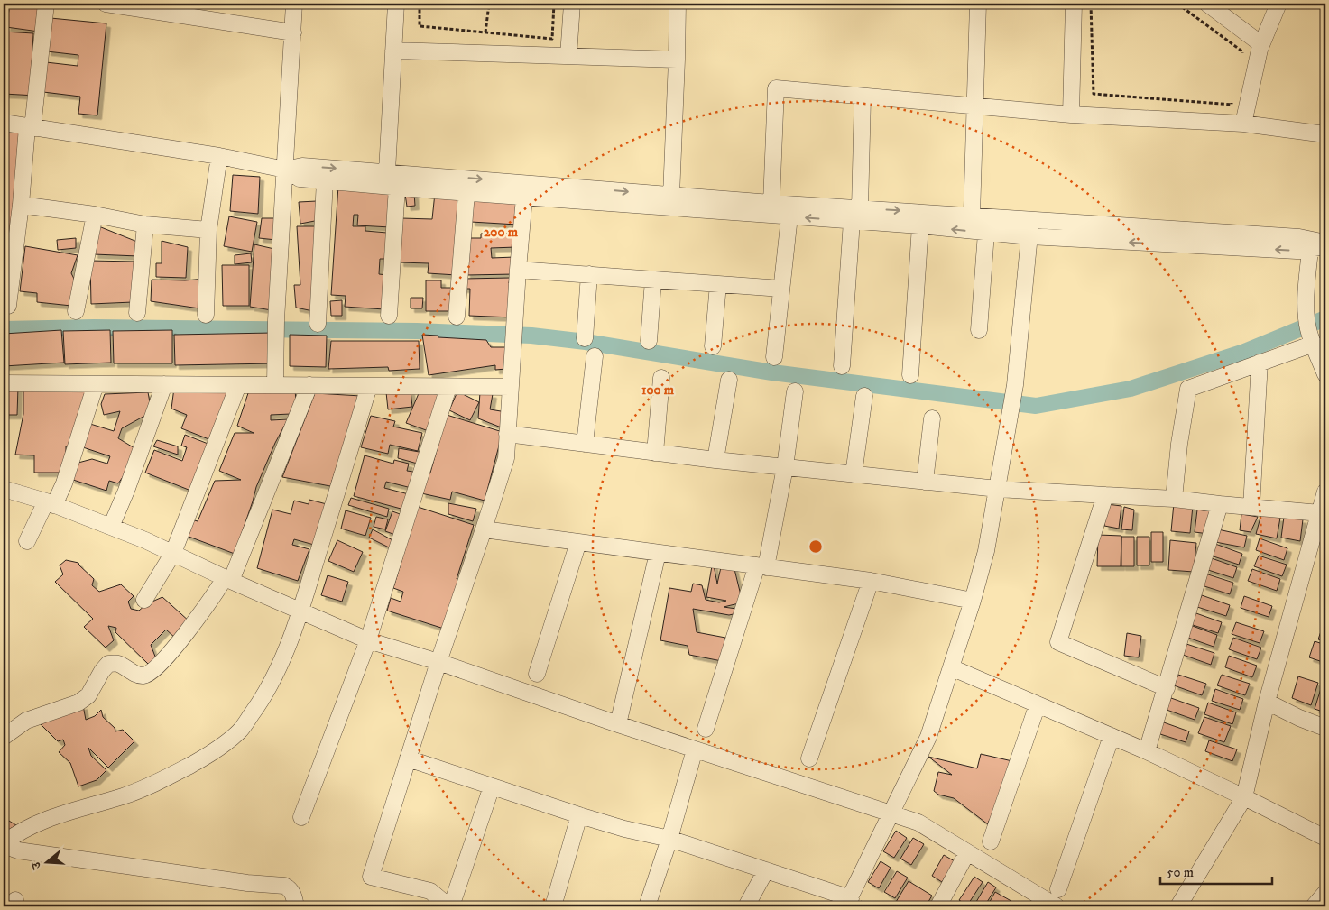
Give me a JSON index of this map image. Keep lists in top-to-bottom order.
{
  "scale_bar": "50 m",
  "north": "left",
  "rings": ["200 m", "100 m"]
}
